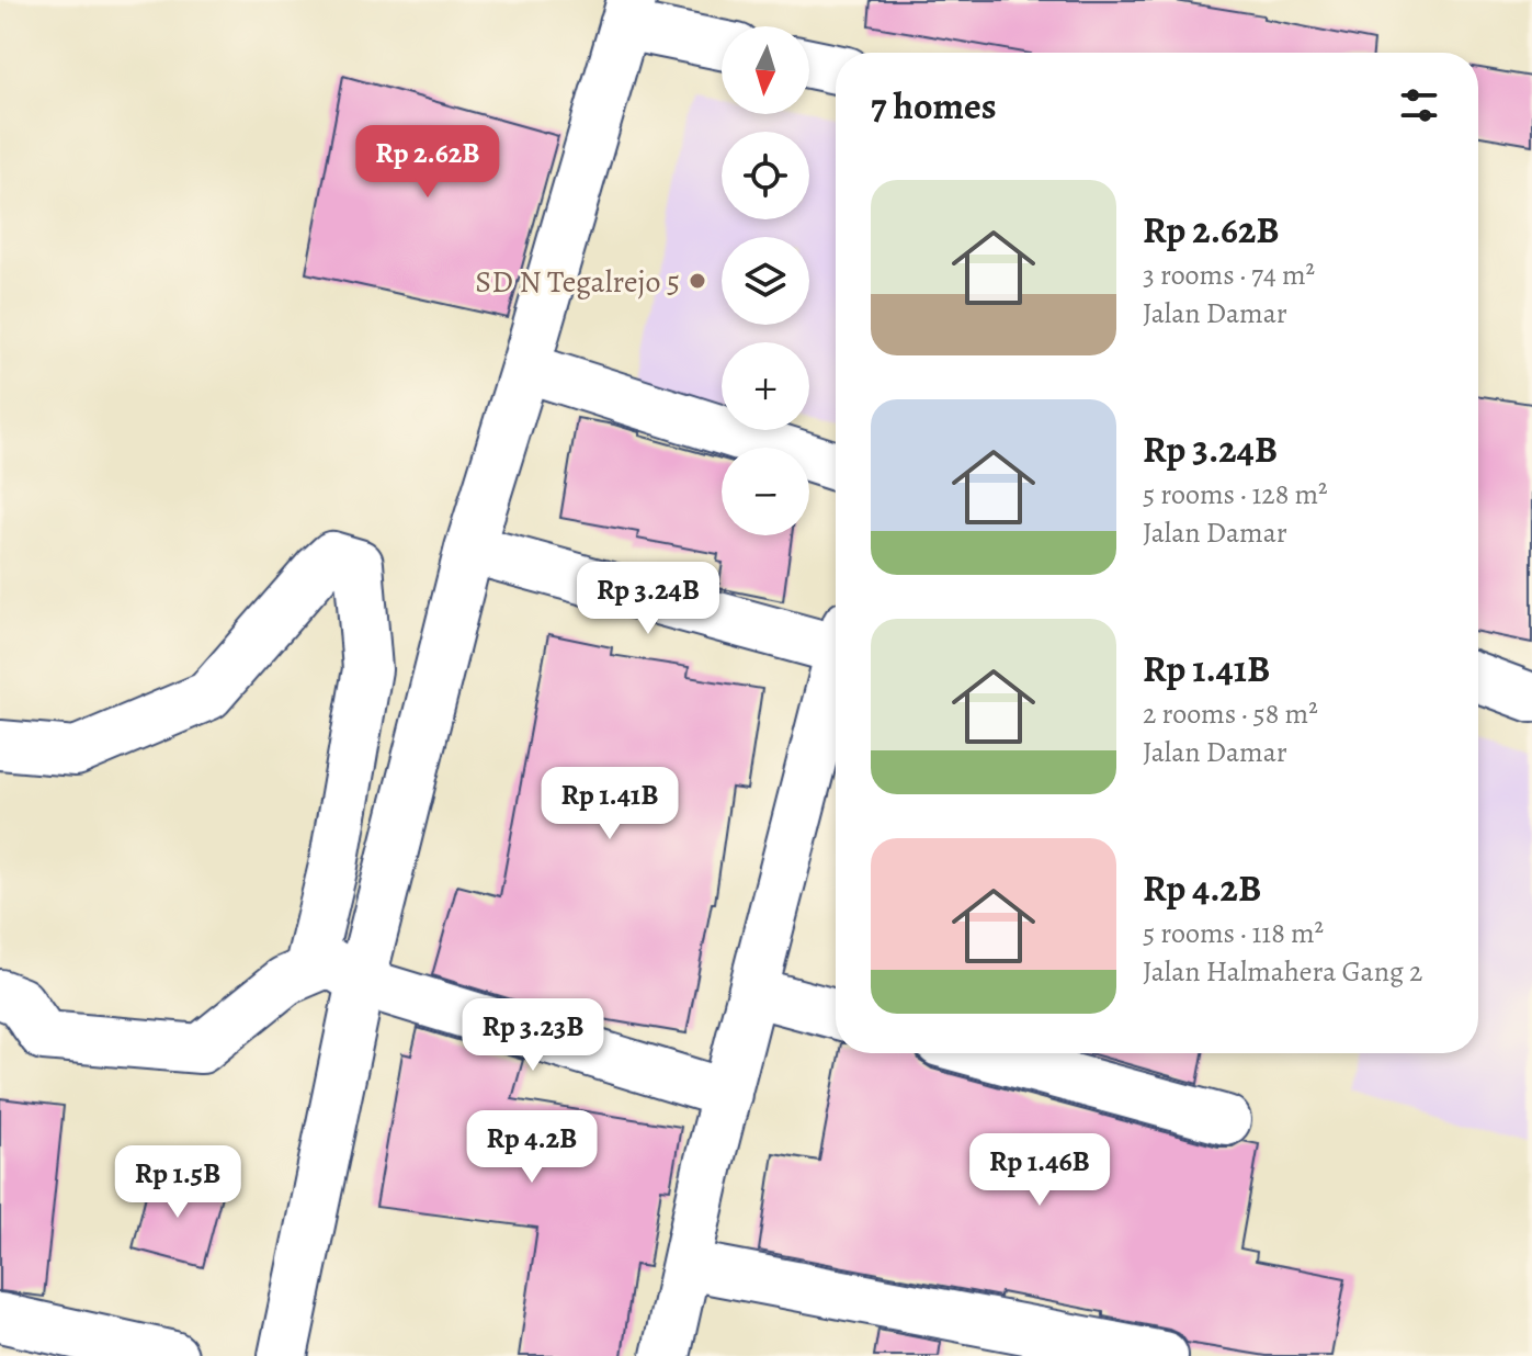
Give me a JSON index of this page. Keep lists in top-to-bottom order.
{
  "places": ["SD N Tegalrejo 5"],
  "north": "bottom",
  "page": {
    "map_buttons": ["+", "−"],
    "heading": "7 homes",
    "price": [
      "Rp 2.62B",
      "Rp 3.24B",
      "Rp 1.41B",
      "Rp 3.23B",
      "Rp 4.2B",
      "Rp 1.46B",
      "Rp 1.5B"
    ],
    "list": [
      {
        "name": "Rp 2.62B",
        "note": "3 rooms · 74 m² · Jalan Damar"
      },
      {
        "name": "Rp 3.24B",
        "note": "5 rooms · 128 m² · Jalan Damar"
      },
      {
        "name": "Rp 1.41B",
        "note": "2 rooms · 58 m² · Jalan Damar"
      },
      {
        "name": "Rp 4.2B",
        "note": "5 rooms · 118 m² · Jalan Halmahera Gang 2"
      }
    ]
  }
}
